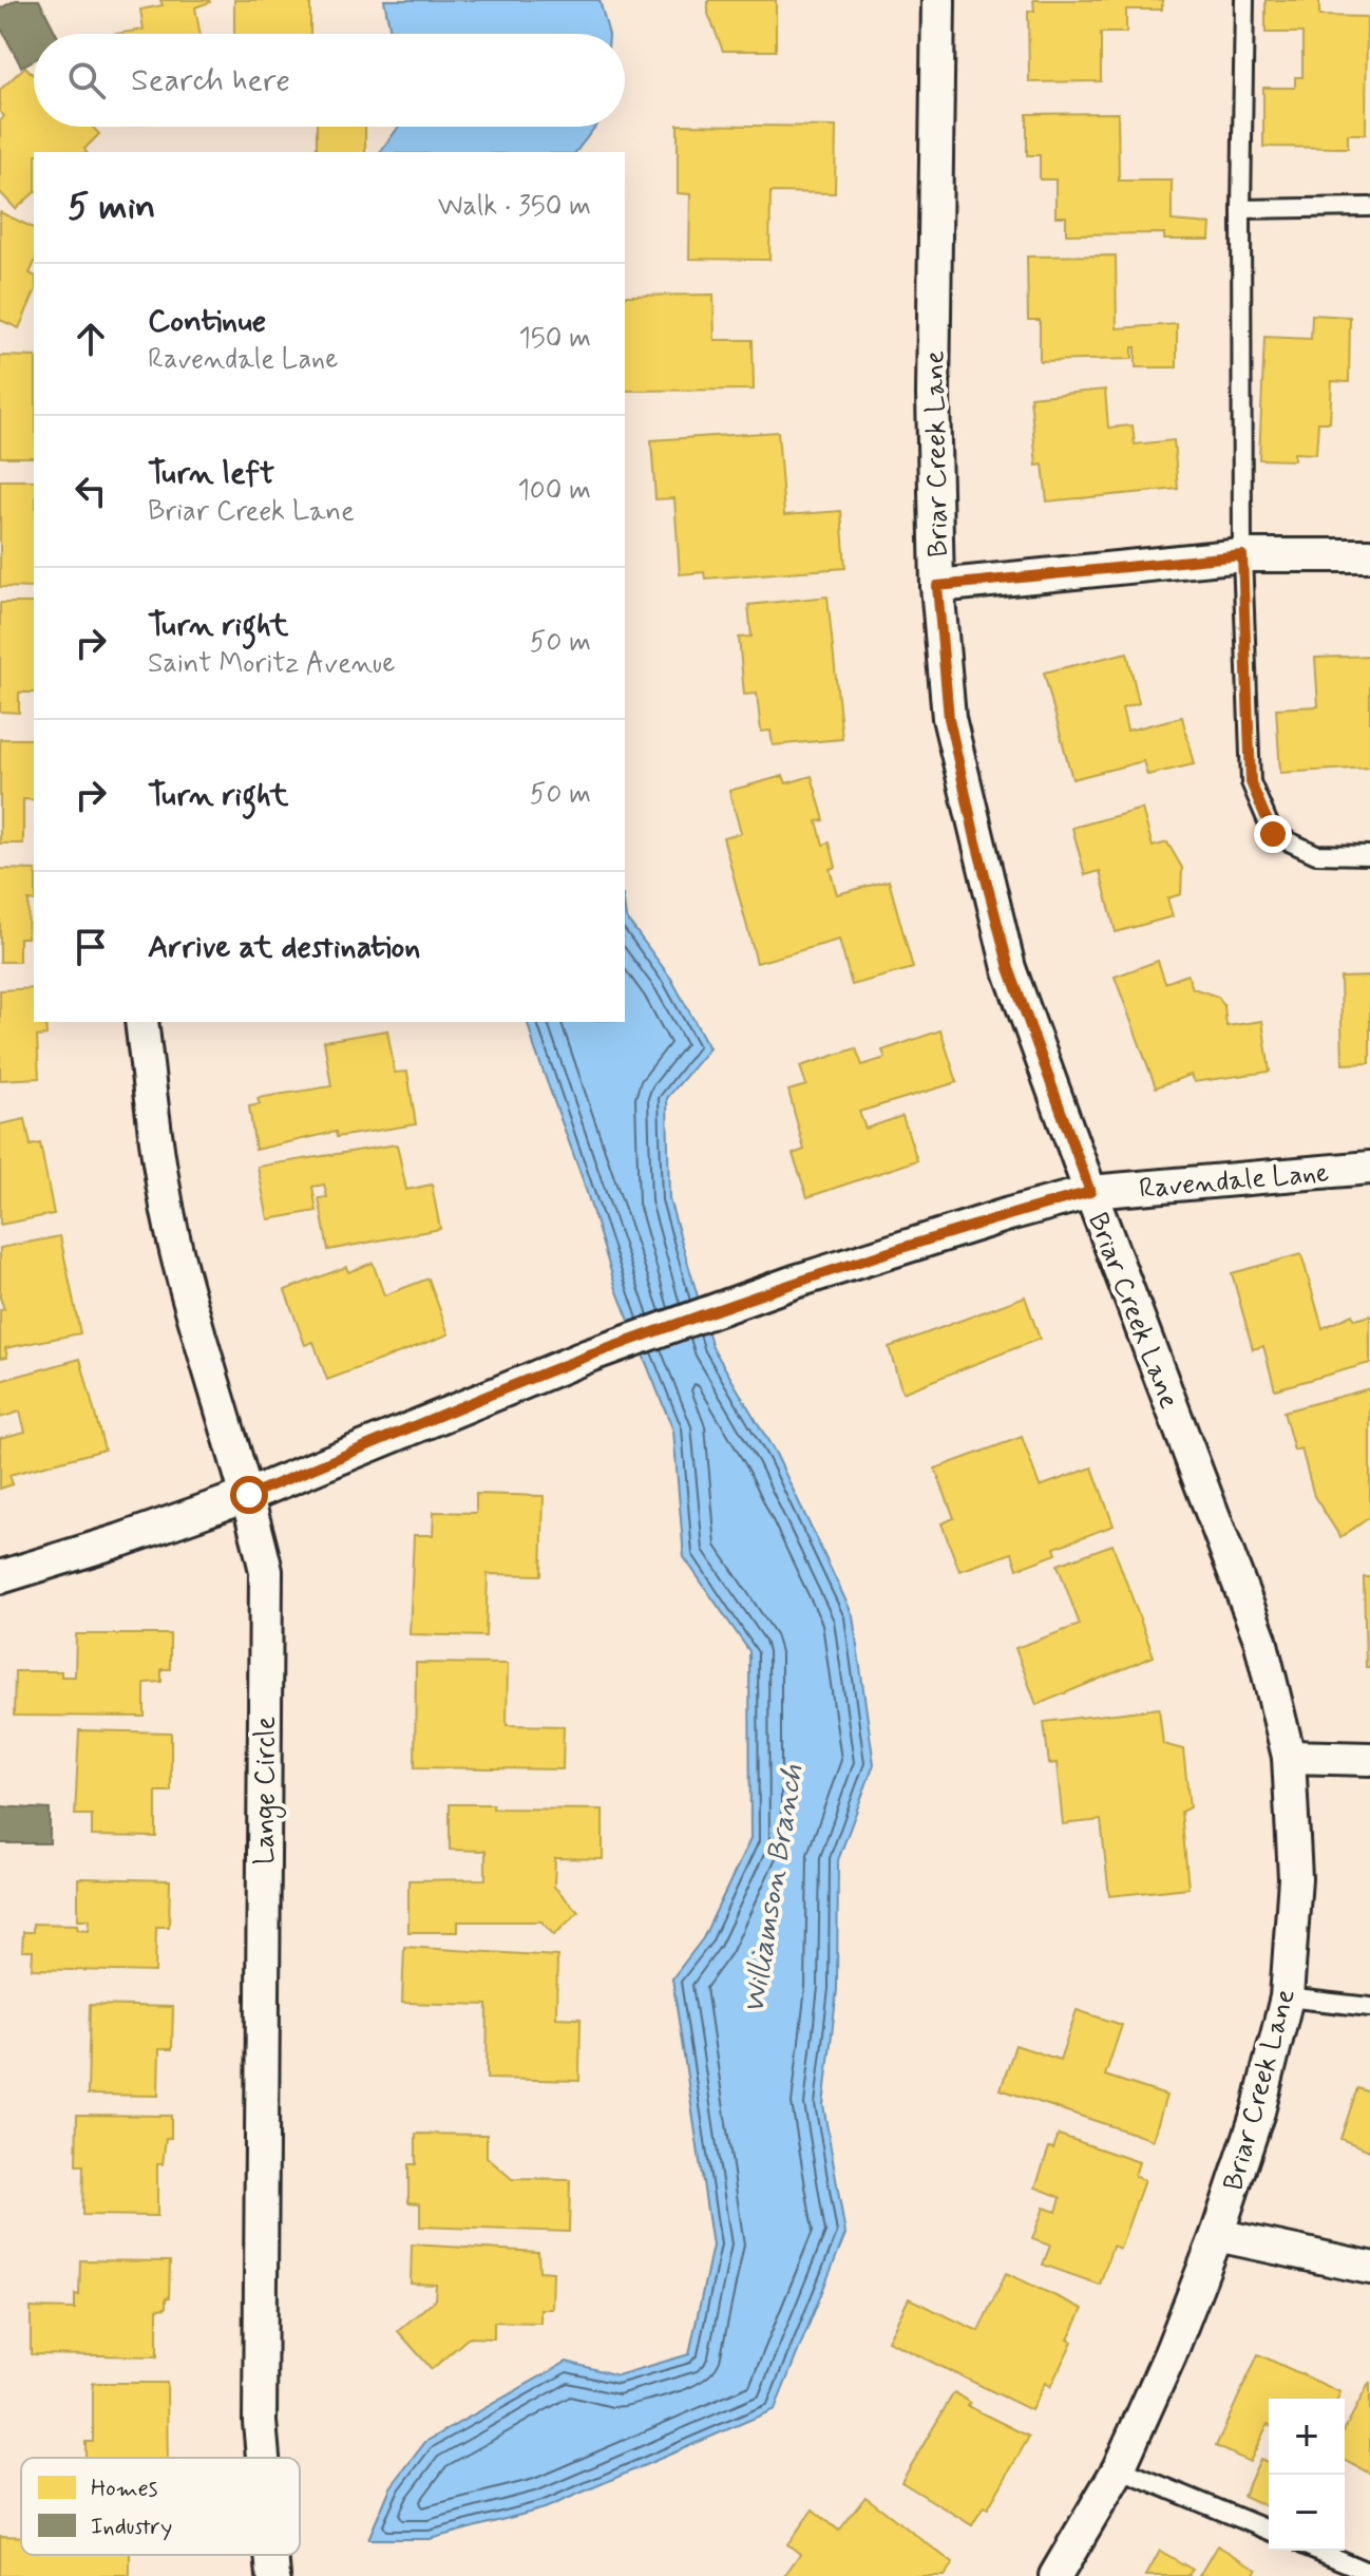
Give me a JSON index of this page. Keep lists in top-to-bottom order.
{
  "streets": {
    "street": ["Briar Creek Lane", "Ravendale Lane", "Lange Circle"]
  },
  "crossings": [
    ["Briar Creek Lane", "Ravendale Lane"],
    ["Ravendale Lane", "Lange Circle"]
  ],
  "water": ["Williamson Branch"],
  "legend": ["Homes", "Industry"],
  "page": {
    "search": "Search here",
    "heading": ["5 min", "Walk · 350 m"],
    "list": [
      ["Continue", "Ravendale Lane", "150 m"],
      ["Turn left", "Briar Creek Lane", "100 m"],
      ["Turn right", "Saint Moritz Avenue", "50 m"],
      ["Turn right", "50 m"],
      "Arrive at destination"
    ],
    "map_buttons": ["+", "−"]
  }
}
